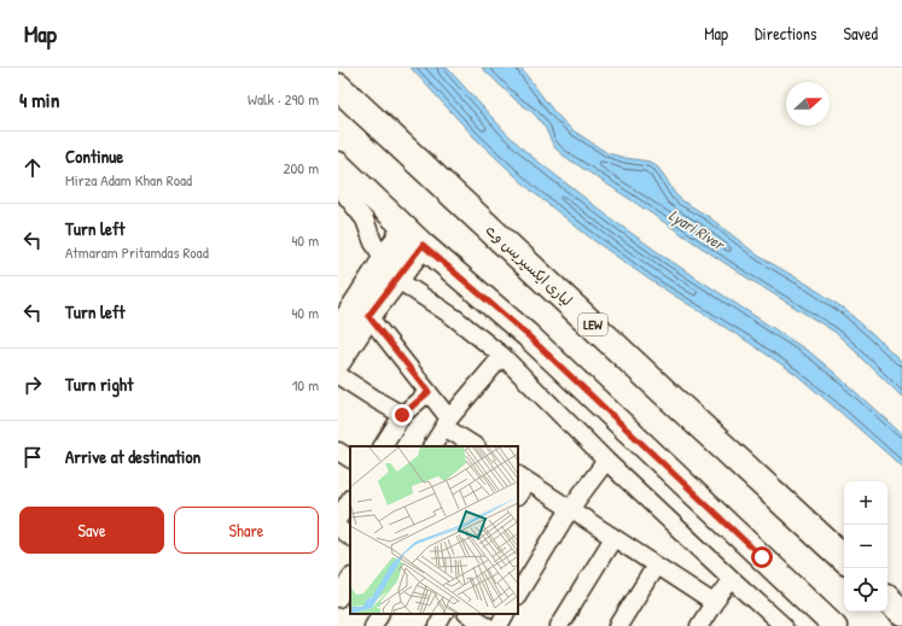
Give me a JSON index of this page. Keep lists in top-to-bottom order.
{
  "streets": {
    "highway": ["لیاری ایکسپریس وے", "LEW"]
  },
  "water": ["Lyari River"],
  "north": "right",
  "page": {
    "header": "Map",
    "nav": ["Map", "Directions", "Saved"],
    "heading": ["4 min", "Walk · 290 m"],
    "list": [
      ["Continue", "Mirza Adam Khan Road", "200 m"],
      ["Turn left", "Atmaram Pritamdas Road", "40 m"],
      ["Turn left", "40 m"],
      ["Turn right", "10 m"],
      "Arrive at destination"
    ],
    "map_buttons": ["+", "−"],
    "buttons": ["Save", "Share"]
  }
}
